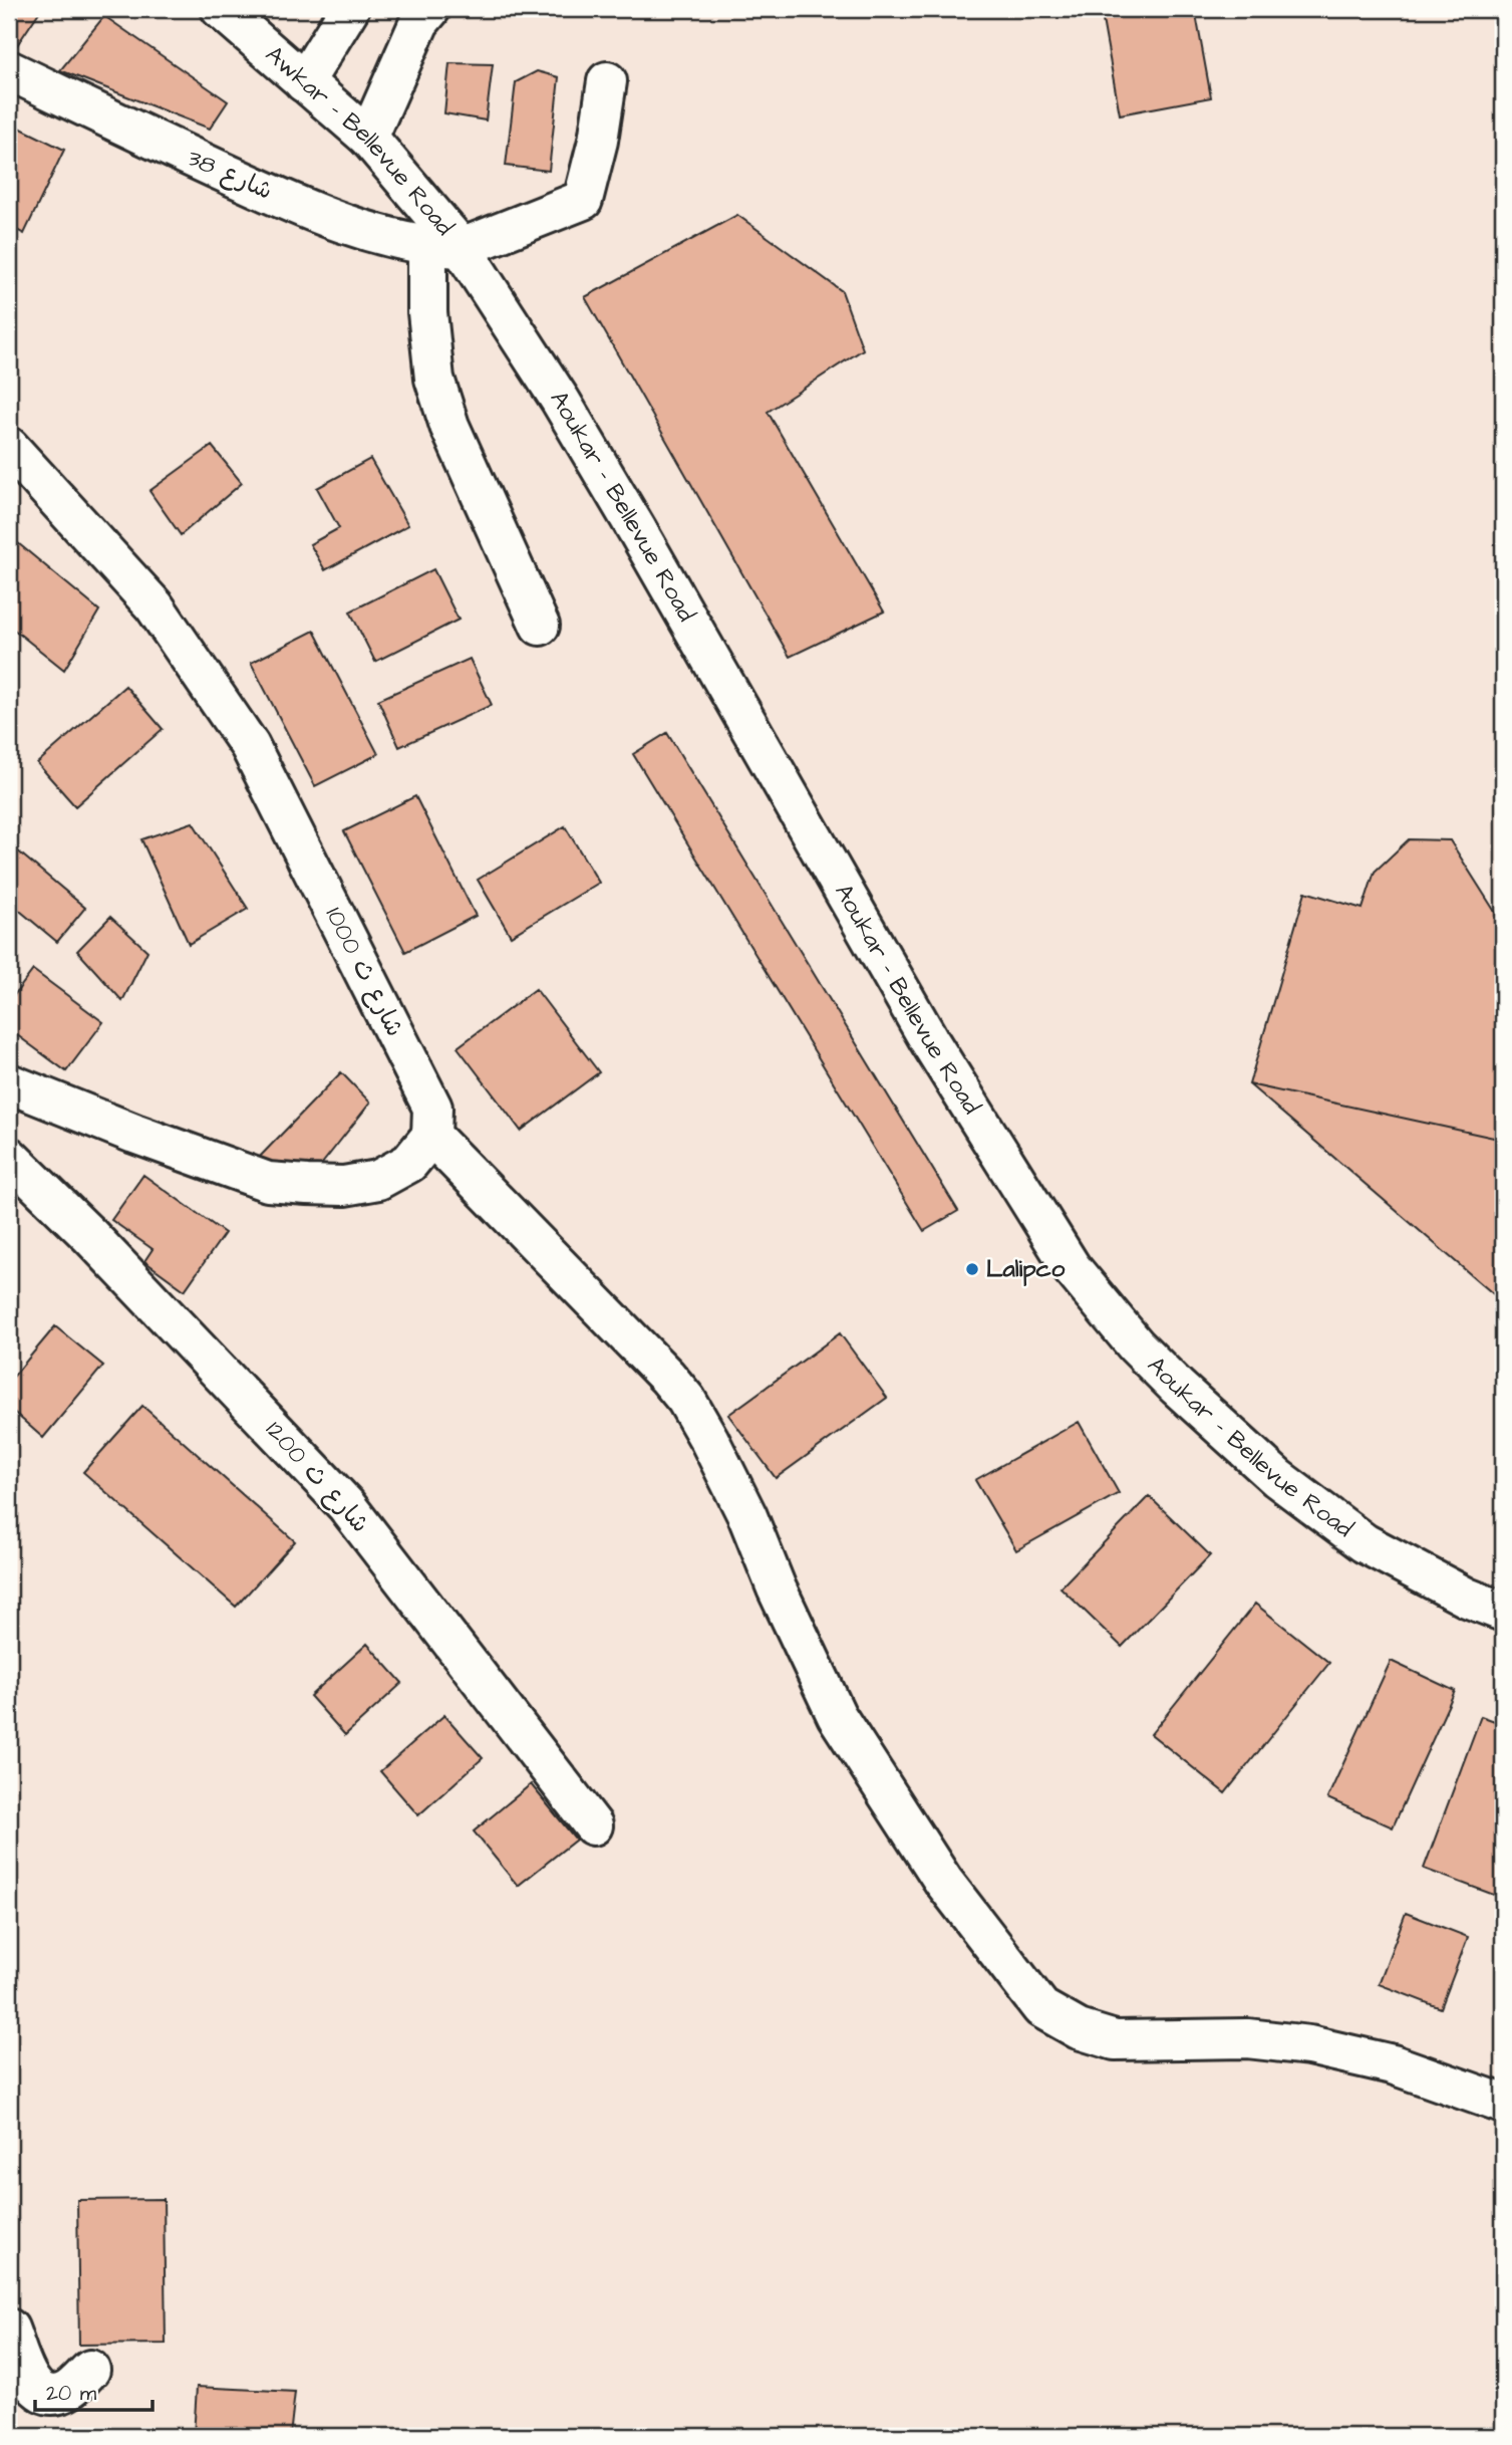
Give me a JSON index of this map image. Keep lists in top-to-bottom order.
{
  "streets": {
    "street": [
      "Awkar - Bellevue Road",
      "شارع 38",
      "Aoukar - Bellevue Road",
      "شارع ث 1000",
      "شارع ث 1200"
    ]
  },
  "crossings": [
    ["Awkar - Bellevue Road", "شارع 38"],
    ["Awkar - Bellevue Road", "Aoukar - Bellevue Road"],
    ["شارع 38", "Aoukar - Bellevue Road"]
  ],
  "places": ["Lalipco"],
  "scale_bar": "20 m"
}
